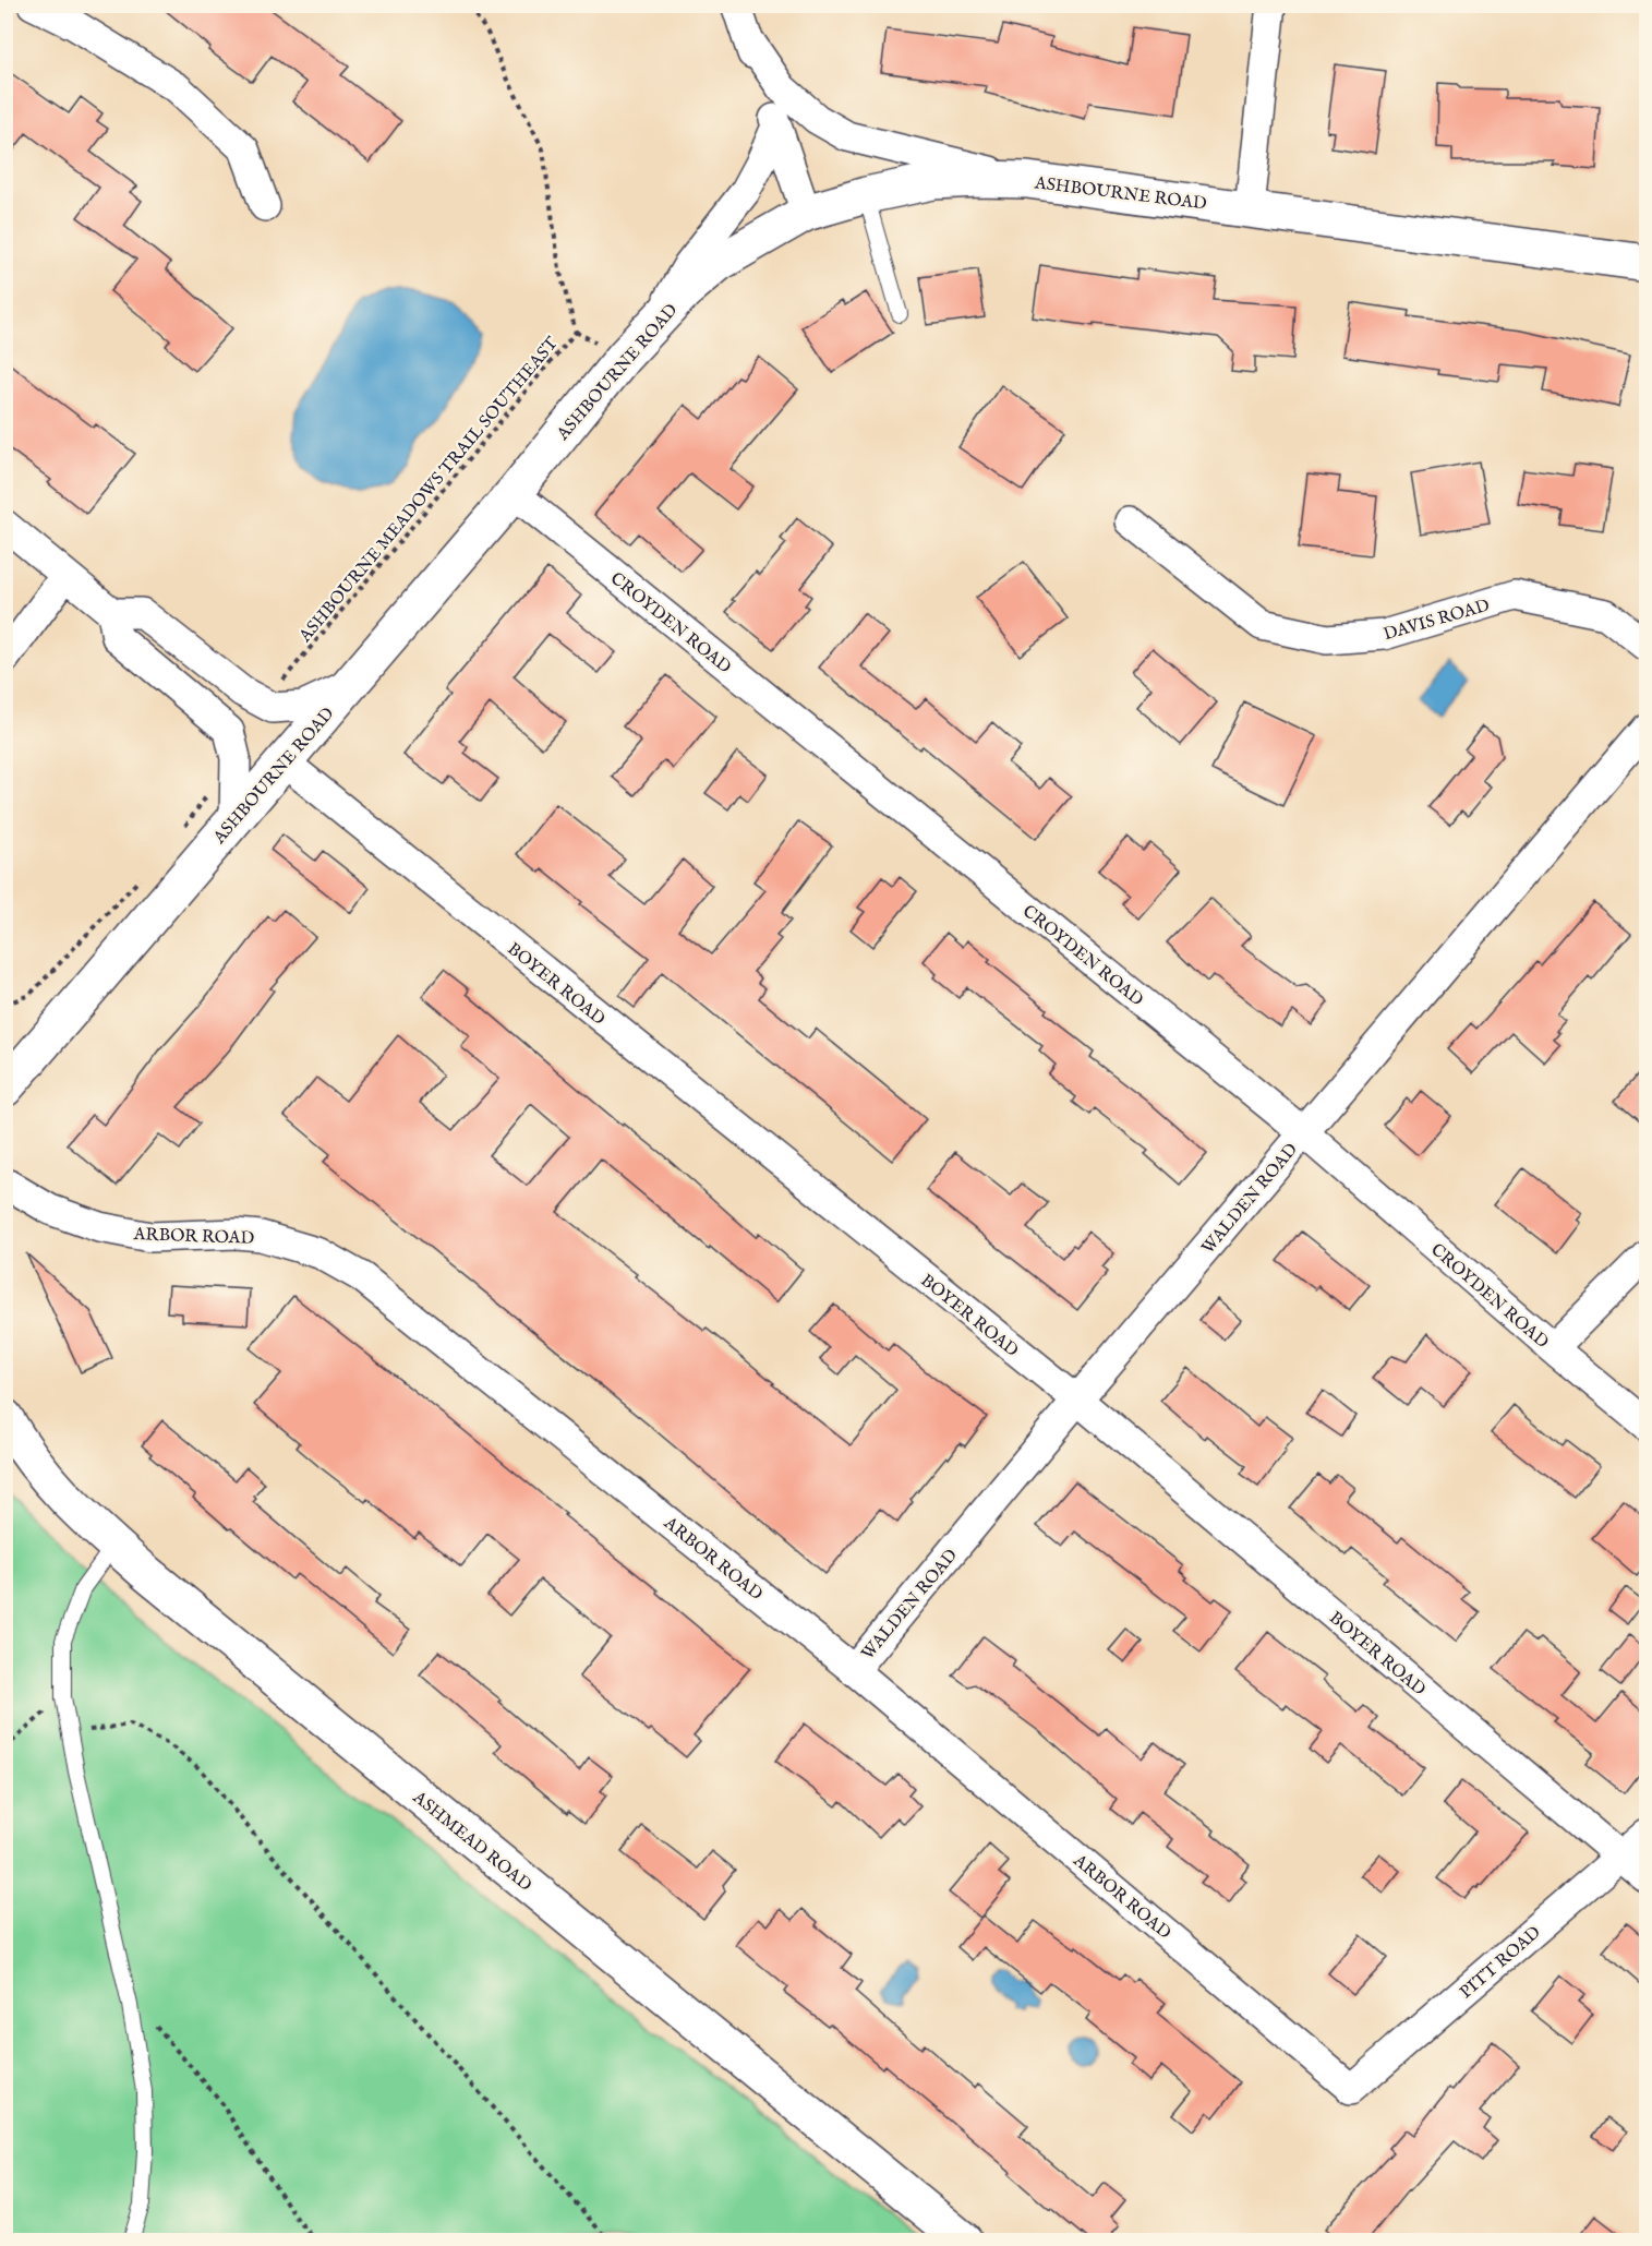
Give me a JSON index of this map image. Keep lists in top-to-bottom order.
{
  "streets": {
    "street": [
      "ASHBOURNE ROAD",
      "DAVIS ROAD",
      "CROYDEN ROAD",
      "BOYER ROAD",
      "WALDEN ROAD",
      "ARBOR ROAD",
      "ASHMEAD ROAD",
      "PITT ROAD"
    ],
    "path": ["ASHBOURNE MEADOWS TRAIL SOUTHEAST"]
  },
  "crossings": [
    ["ASHBOURNE ROAD", "CROYDEN ROAD"],
    ["ASHBOURNE ROAD", "BOYER ROAD"],
    ["CROYDEN ROAD", "WALDEN ROAD"],
    ["BOYER ROAD", "WALDEN ROAD"],
    ["BOYER ROAD", "PITT ROAD"],
    ["WALDEN ROAD", "ARBOR ROAD"],
    ["ARBOR ROAD", "PITT ROAD"]
  ]
}
